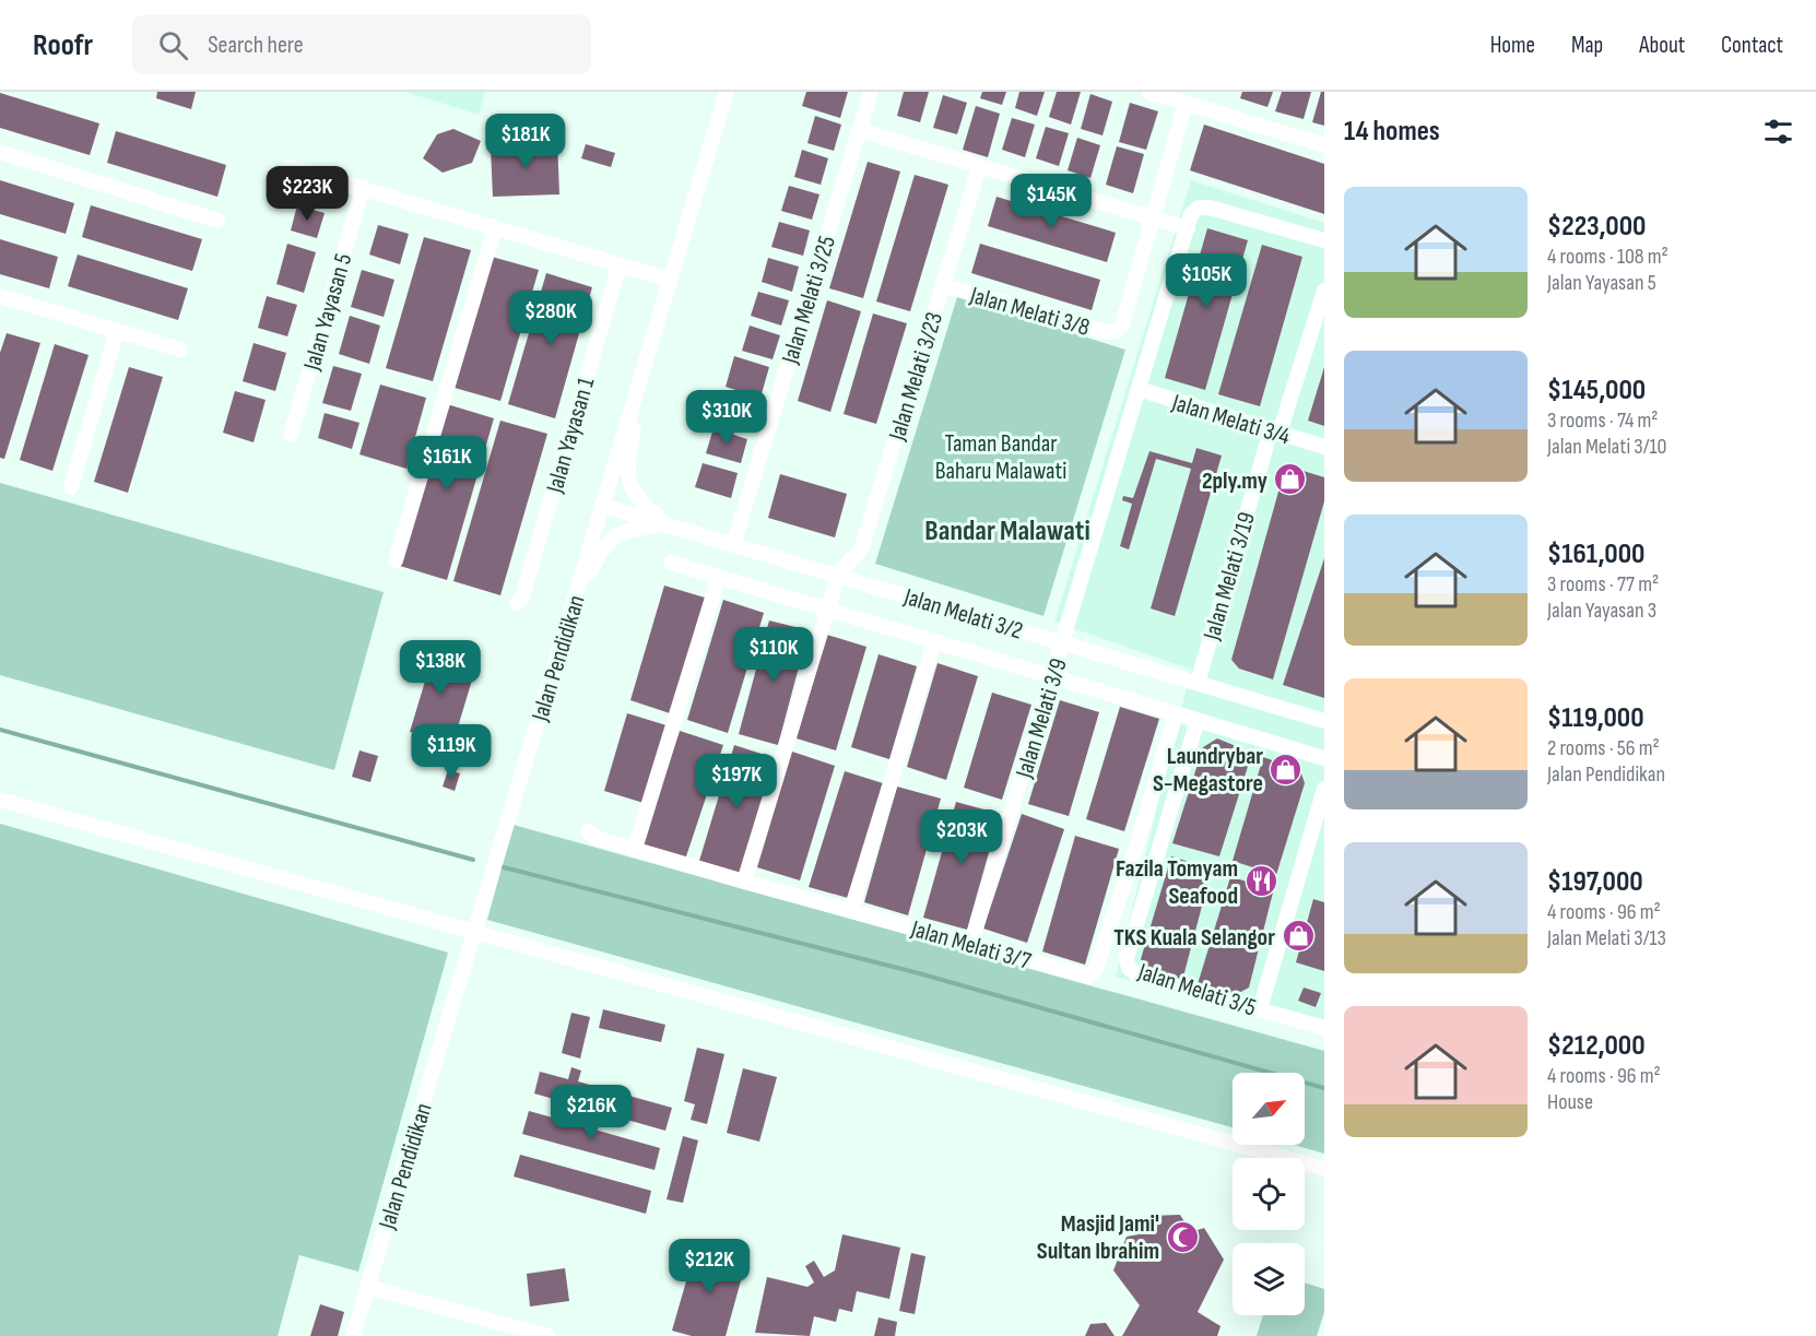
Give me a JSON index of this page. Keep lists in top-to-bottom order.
{
  "streets": {
    "street": [
      "Jalan Melati 3/25",
      "Jalan Melati 3/8",
      "Jalan Yayasan 5",
      "Jalan Melati 3/23",
      "Jalan Melati 3/4",
      "Jalan Yayasan 1",
      "Jalan Melati 3/19",
      "Jalan Melati 3/2",
      "Jalan Pendidikan",
      "Jalan Melati 3/9",
      "Jalan Melati 3/7",
      "Jalan Melati 3/5"
    ]
  },
  "crossings": [
    ["Jalan Melati 3/25", "Jalan Melati 3/2"],
    ["Jalan Melati 3/8", "Jalan Melati 3/23"],
    ["Jalan Melati 3/23", "Jalan Melati 3/2"],
    ["Jalan Melati 3/4", "Jalan Melati 3/19"],
    ["Jalan Melati 3/4", "Jalan Melati 3/9"],
    ["Jalan Melati 3/19", "Jalan Melati 3/2"],
    ["Jalan Melati 3/2", "Jalan Pendidikan"],
    ["Jalan Melati 3/2", "Jalan Melati 3/9"],
    ["Jalan Melati 3/9", "Jalan Melati 3/7"]
  ],
  "districts": ["Bandar Malawati"],
  "parks": ["Taman Bandar Baharu Malawati"],
  "places": {
    "shop": ["2ply.my", "Laundrybar S-Megastore", "TKS Kuala Selangor"],
    "restaurant": ["Fazila Tomyam Seafood"],
    "mosque": ["Masjid Jami' Sultan Ibrahim"]
  },
  "north": "top right",
  "page": {
    "header": "Roofr",
    "search": "Search here",
    "nav": [
      "Home",
      "Map",
      "About",
      "Contact"
    ],
    "heading": "14 homes",
    "price": [
      "$181K",
      "$223K",
      "$145K",
      "$105K",
      "$280K",
      "$310K",
      "$161K",
      "$110K",
      "$138K",
      "$119K",
      "$197K",
      "$203K",
      "$216K",
      "$212K"
    ],
    "list": [
      {
        "name": "$223,000",
        "note": "4 rooms · 108 m² · Jalan Yayasan 5"
      },
      {
        "name": "$145,000",
        "note": "3 rooms · 74 m² · Jalan Melati 3/10"
      },
      {
        "name": "$161,000",
        "note": "3 rooms · 77 m² · Jalan Yayasan 3"
      },
      {
        "name": "$119,000",
        "note": "2 rooms · 56 m² · Jalan Pendidikan"
      },
      {
        "name": "$197,000",
        "note": "4 rooms · 96 m² · Jalan Melati 3/13"
      },
      {
        "name": "$212,000",
        "note": "4 rooms · 96 m² · House"
      }
    ]
  }
}
